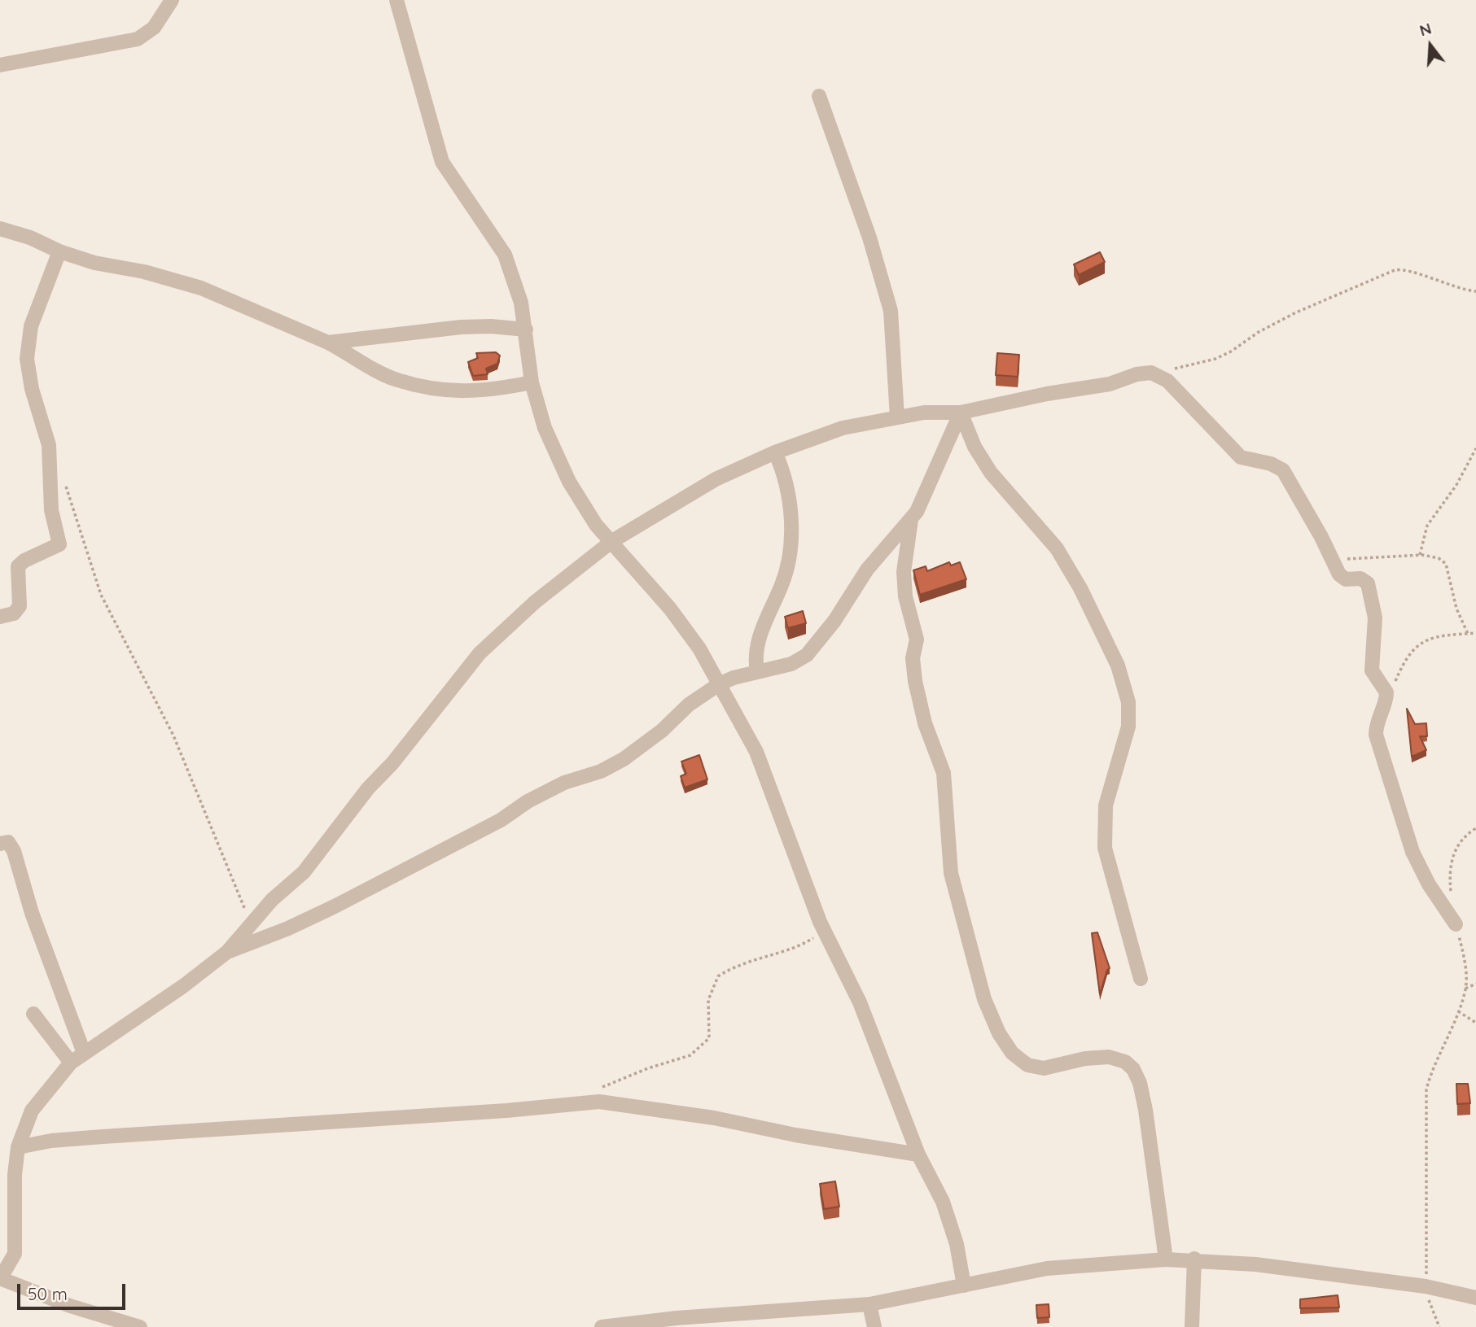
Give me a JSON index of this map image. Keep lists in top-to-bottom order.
{
  "scale_bar": "50 m",
  "north": "top"
}
